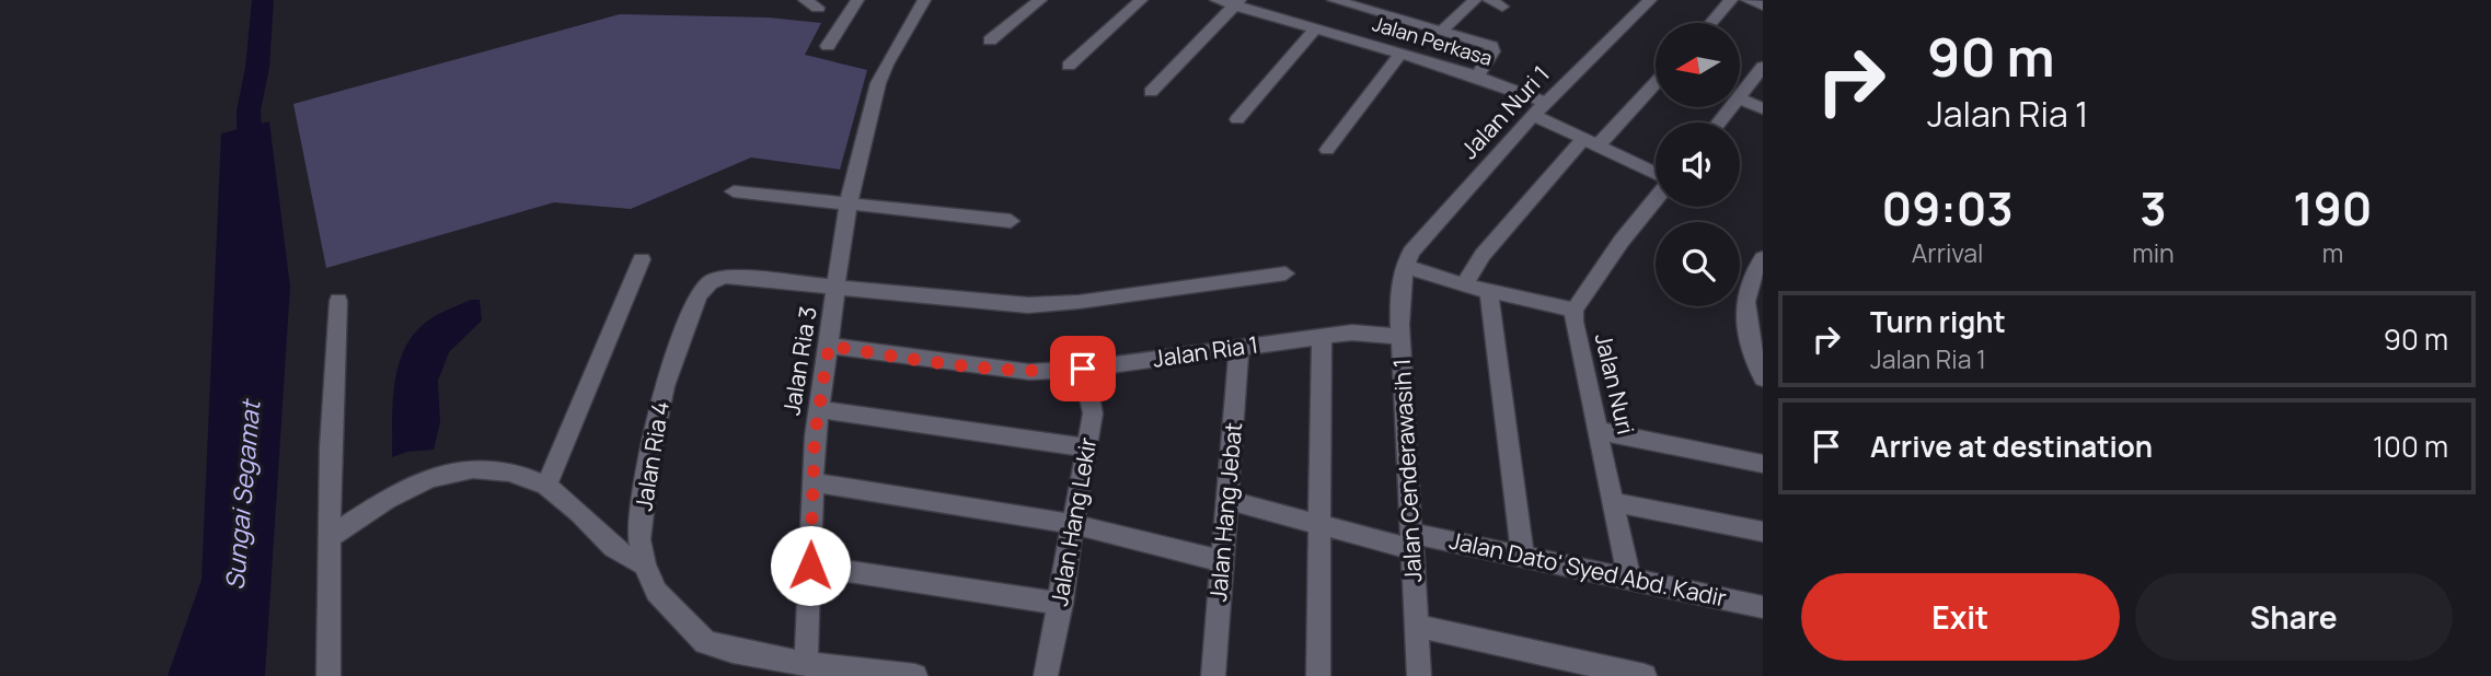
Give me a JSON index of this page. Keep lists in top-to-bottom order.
{
  "streets": {
    "street": [
      "Jalan Perkasa",
      "Jalan Nuri 1",
      "Jalan Ria 1",
      "Jalan Ria 3",
      "Jalan Nuri",
      "Jalan Ria 4",
      "Jalan Cenderawasih 1",
      "Jalan Hang Jebat",
      "Jalan Hang Lekir",
      "Jalan Dato' Syed Abd. Kadir"
    ]
  },
  "crossings": [
    ["Jalan Perkasa", "Jalan Nuri 1"],
    ["Jalan Nuri 1", "Jalan Cenderawasih 1"],
    ["Jalan Ria 1", "Jalan Ria 3"],
    ["Jalan Ria 1", "Jalan Cenderawasih 1"],
    ["Jalan Ria 1", "Jalan Hang Jebat"],
    ["Jalan Ria 1", "Jalan Hang Lekir"],
    ["Jalan Ria 3", "Jalan Ria 4"],
    ["Jalan Nuri", "Jalan Dato' Syed Abd. Kadir"],
    ["Jalan Cenderawasih 1", "Jalan Dato' Syed Abd. Kadir"],
    ["Jalan Hang Jebat", "Jalan Dato' Syed Abd. Kadir"]
  ],
  "water": ["Sungai Segamat"],
  "north": "left",
  "page": {
    "turn": ["90 m", "Jalan Ria 1"],
    "eta": [
      "09:03",
      "Arrival",
      "3",
      "min",
      "190",
      "m"
    ],
    "list": [
      {
        "name": "Turn right",
        "note": "Jalan Ria 1",
        "value": "90 m"
      },
      {
        "name": "Arrive at destination",
        "value": "100 m"
      }
    ],
    "buttons": ["Exit", "Share"]
  }
}
